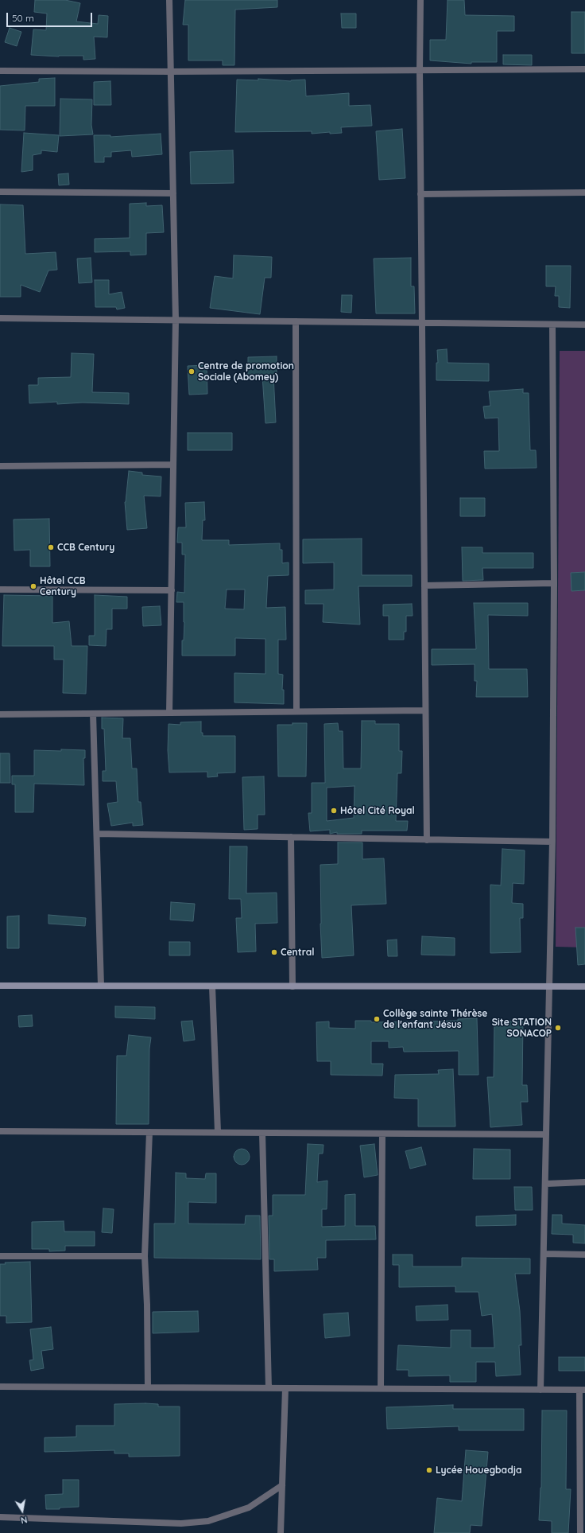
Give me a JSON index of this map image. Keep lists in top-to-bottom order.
{
  "places": [
    "Centre de promotion Sociale (Abomey)",
    "CCB Century",
    "Hôtel CCB Century",
    "Hôtel Cité Royal",
    "Central",
    "Collège sainte Thérèse de l'enfant Jésus",
    "Site STATION SONACOP",
    "Lycée Houegbadja"
  ],
  "scale_bar": "50 m",
  "north": "bottom"
}
